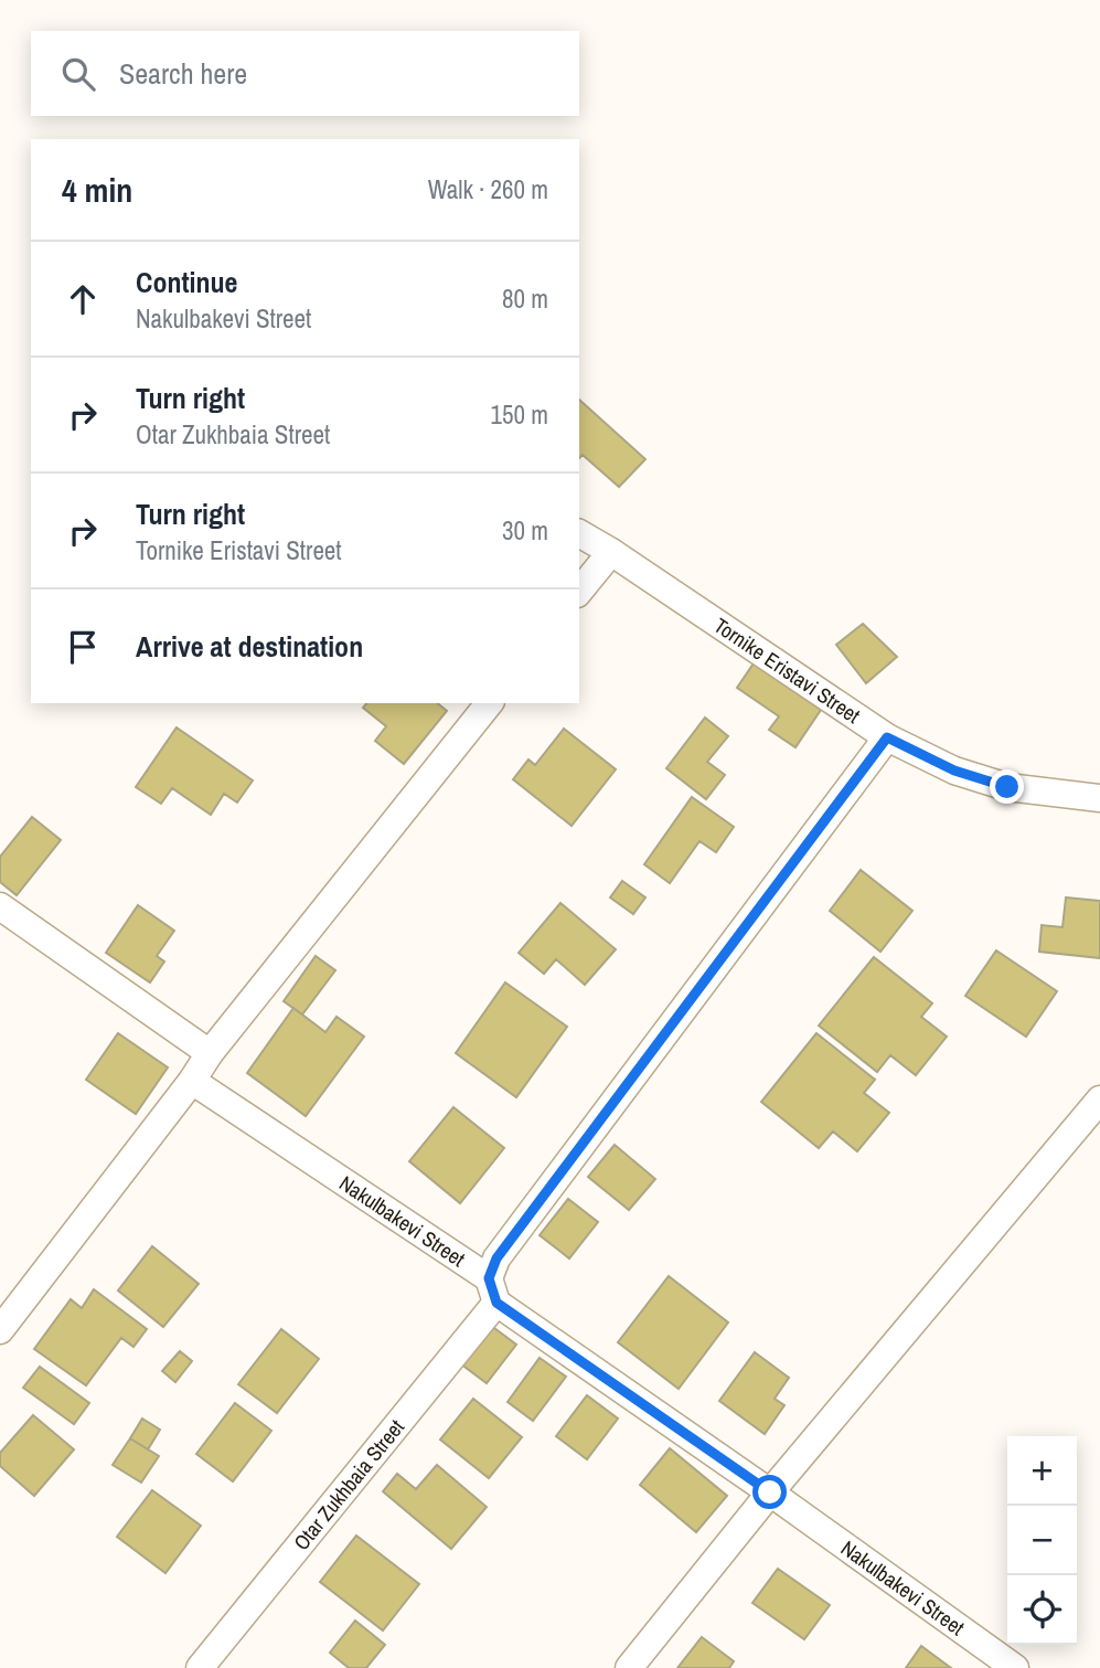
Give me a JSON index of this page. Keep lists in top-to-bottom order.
{
  "streets": {
    "street": ["Tornike Eristavi Street", "Nakulbakevi Street", "Otar Zukhbaia Street"]
  },
  "crossings": [
    ["Tornike Eristavi Street", "Otar Zukhbaia Street"],
    ["Nakulbakevi Street", "Otar Zukhbaia Street"]
  ],
  "page": {
    "search": "Search here",
    "heading": ["4 min", "Walk · 260 m"],
    "list": [
      ["Continue", "Nakulbakevi Street", "80 m"],
      ["Turn right", "Otar Zukhbaia Street", "150 m"],
      ["Turn right", "Tornike Eristavi Street", "30 m"],
      "Arrive at destination"
    ],
    "map_buttons": ["+", "−"]
  }
}
